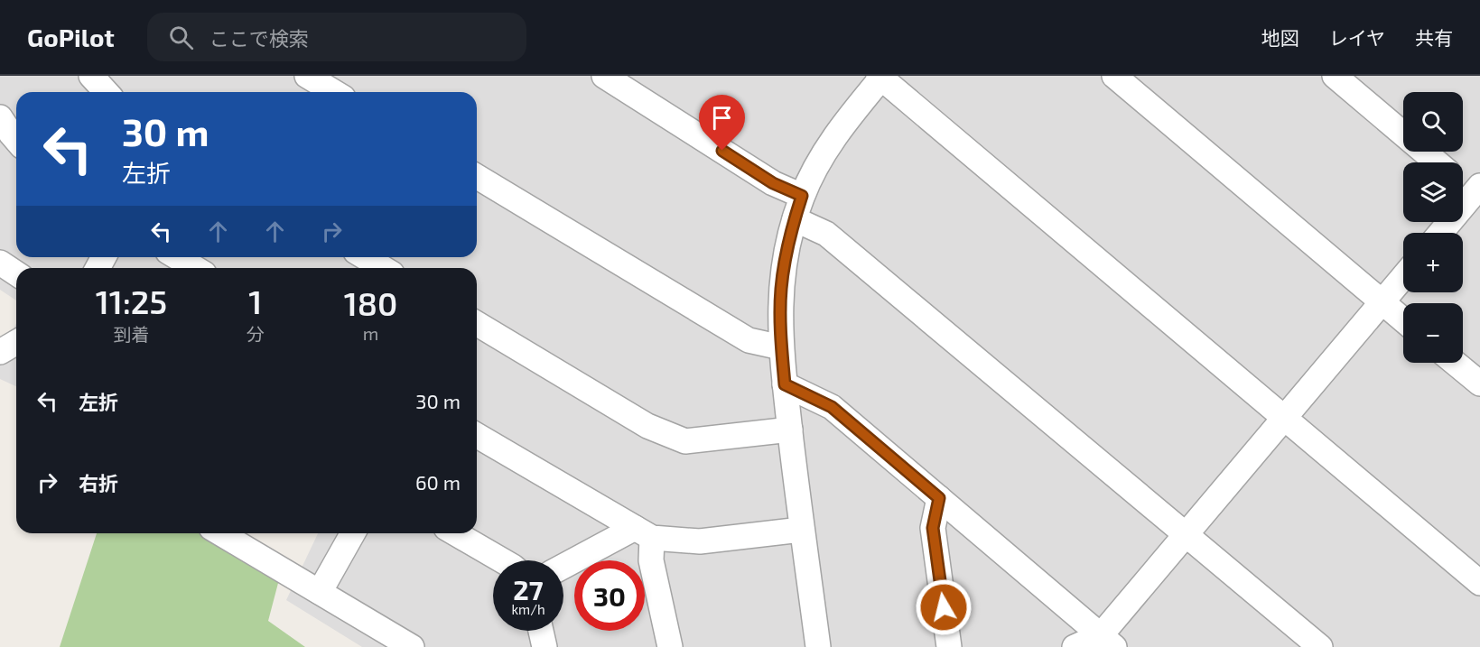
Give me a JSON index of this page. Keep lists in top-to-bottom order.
{
  "page": {
    "header": "GoPilot",
    "search": "ここで検索",
    "nav": ["地図", "レイヤ", "共有"],
    "map_buttons": ["+", "−"],
    "turn": ["30 m", "左折"],
    "eta": [
      "11:25",
      "到着",
      "1",
      "分",
      "180",
      "m"
    ],
    "list": [
      {
        "name": "左折",
        "value": "30 m"
      },
      {
        "name": "右折",
        "value": "60 m"
      }
    ],
    "speed": "27 km/h",
    "limit": "30"
  }
}
